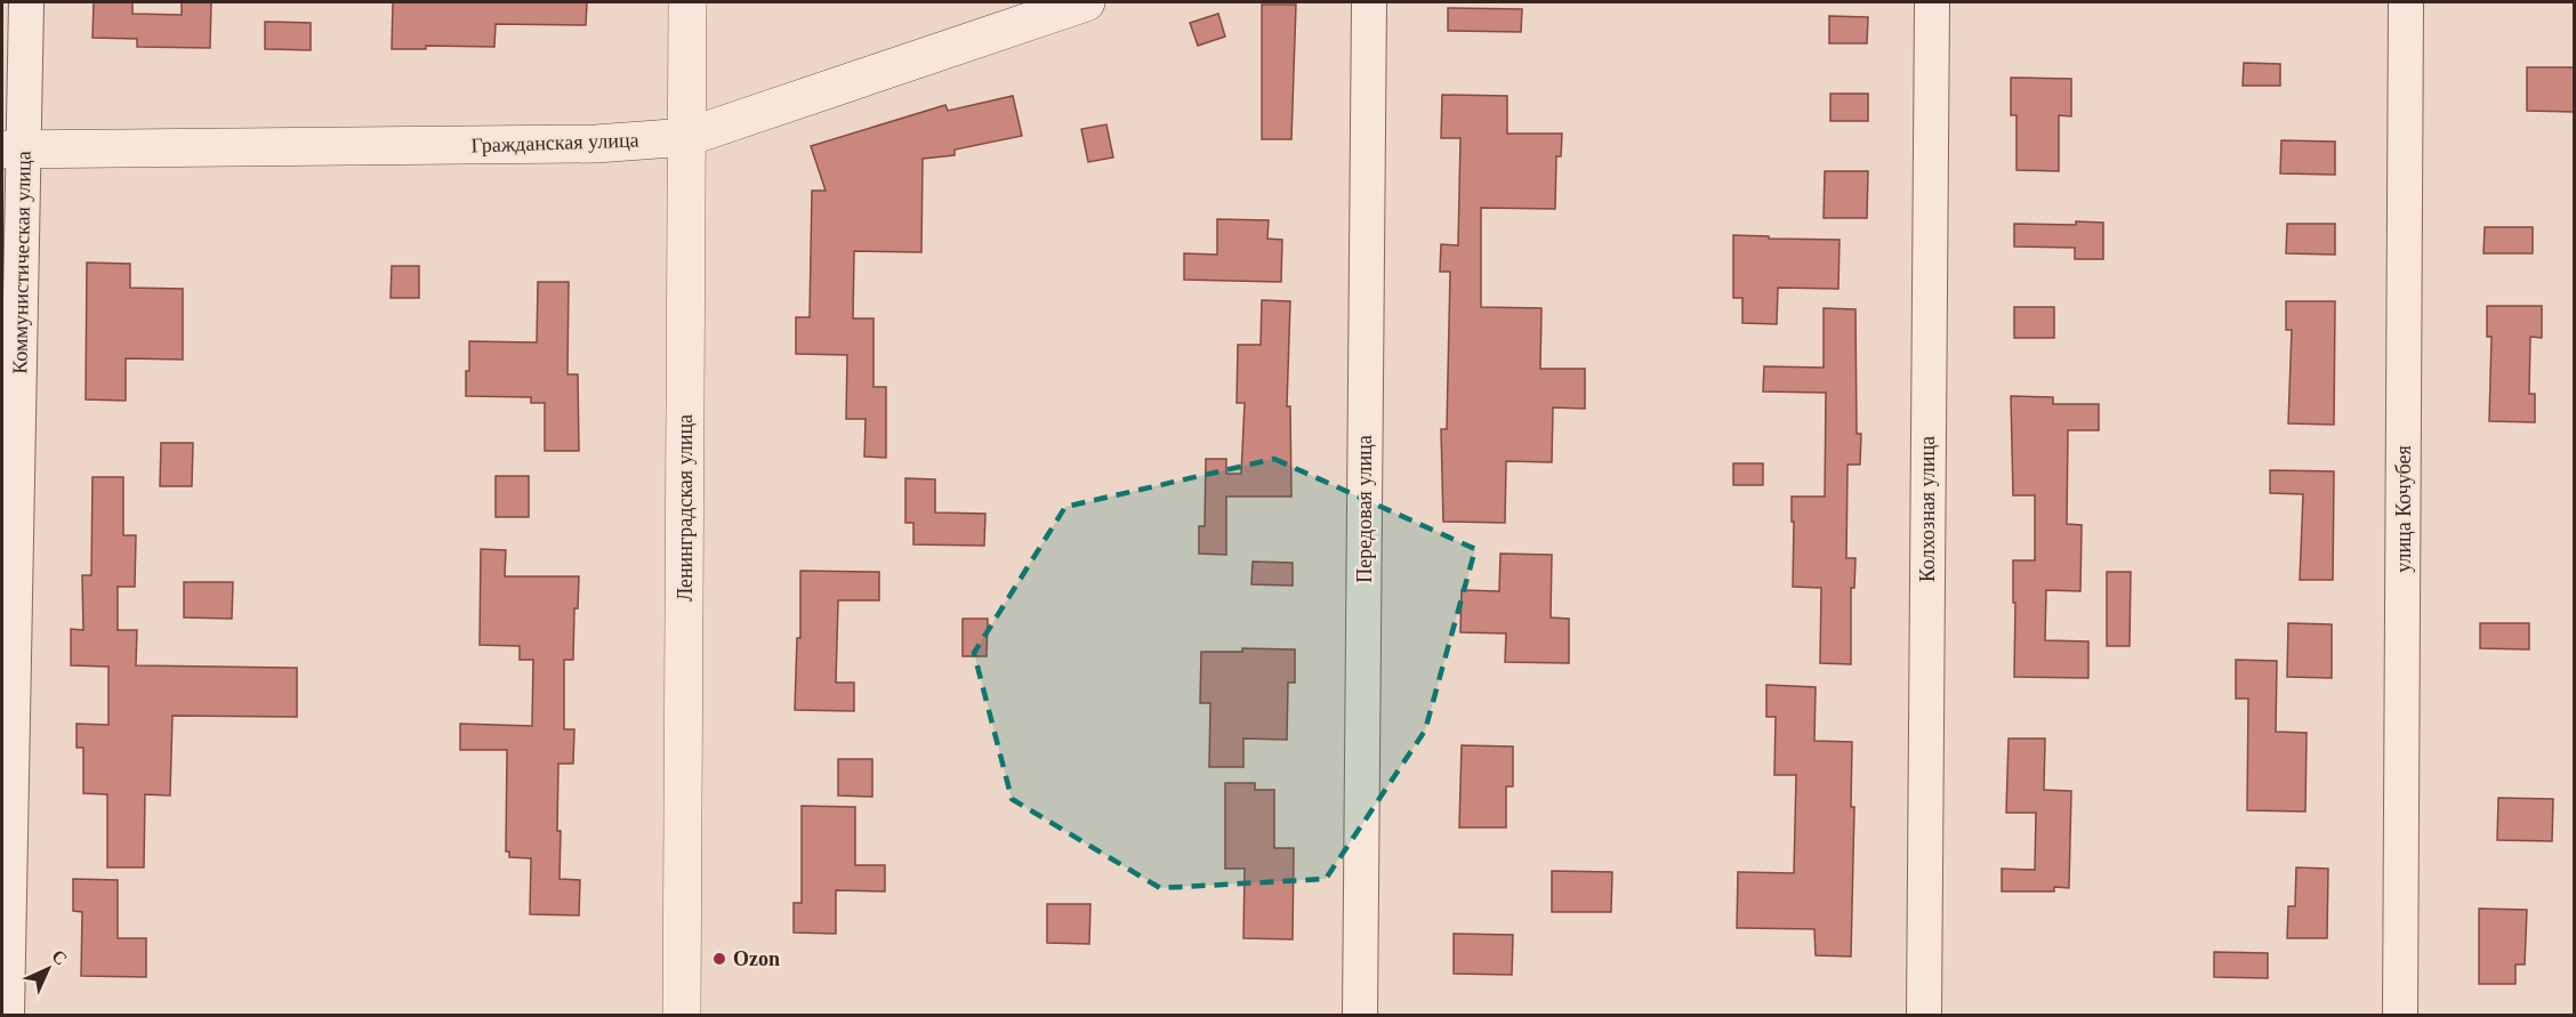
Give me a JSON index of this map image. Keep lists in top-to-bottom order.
{
  "streets": {
    "main road": ["Гражданская улица", "Ленинградская улица"],
    "street": [
      "Коммунистическая улица",
      "Передовая улица",
      "Колхозная улица",
      "улица Кочубея"
    ]
  },
  "crossings": [
    ["Гражданская улица", "Коммунистическая улица"],
    ["Гражданская улица", "Ленинградская улица"]
  ],
  "places": ["Ozon"],
  "north": "top right"
}
